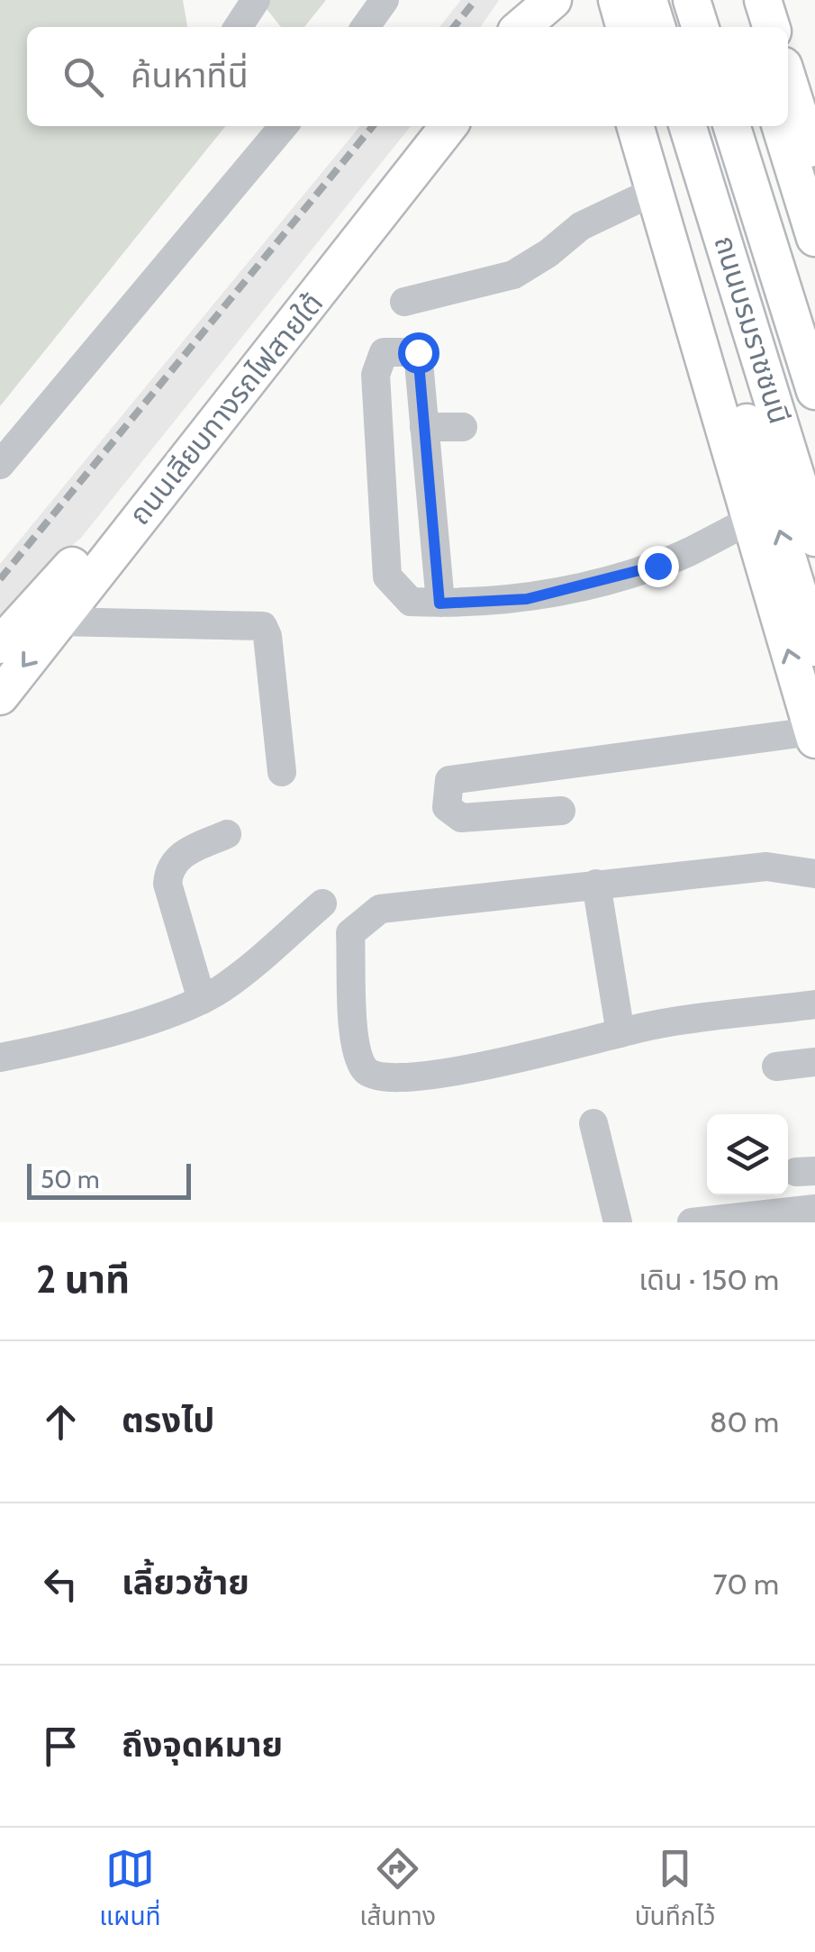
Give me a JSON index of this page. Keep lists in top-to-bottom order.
{
  "streets": {
    "main road": ["ถนนบรมราชชนนี", "ถนนเลียบทางรถไฟสายใต้"]
  },
  "scale_bar": "50 m",
  "page": {
    "search": "ค้นหาที่นี่",
    "scale": "50 m",
    "heading": ["2 นาที", "เดิน · 150 m"],
    "list": [
      ["ตรงไป", "80 m"],
      ["เลี้ยวซ้าย", "70 m"],
      "ถึงจุดหมาย"
    ],
    "nav": ["แผนที่", "เส้นทาง", "บันทึกไว้"]
  }
}
